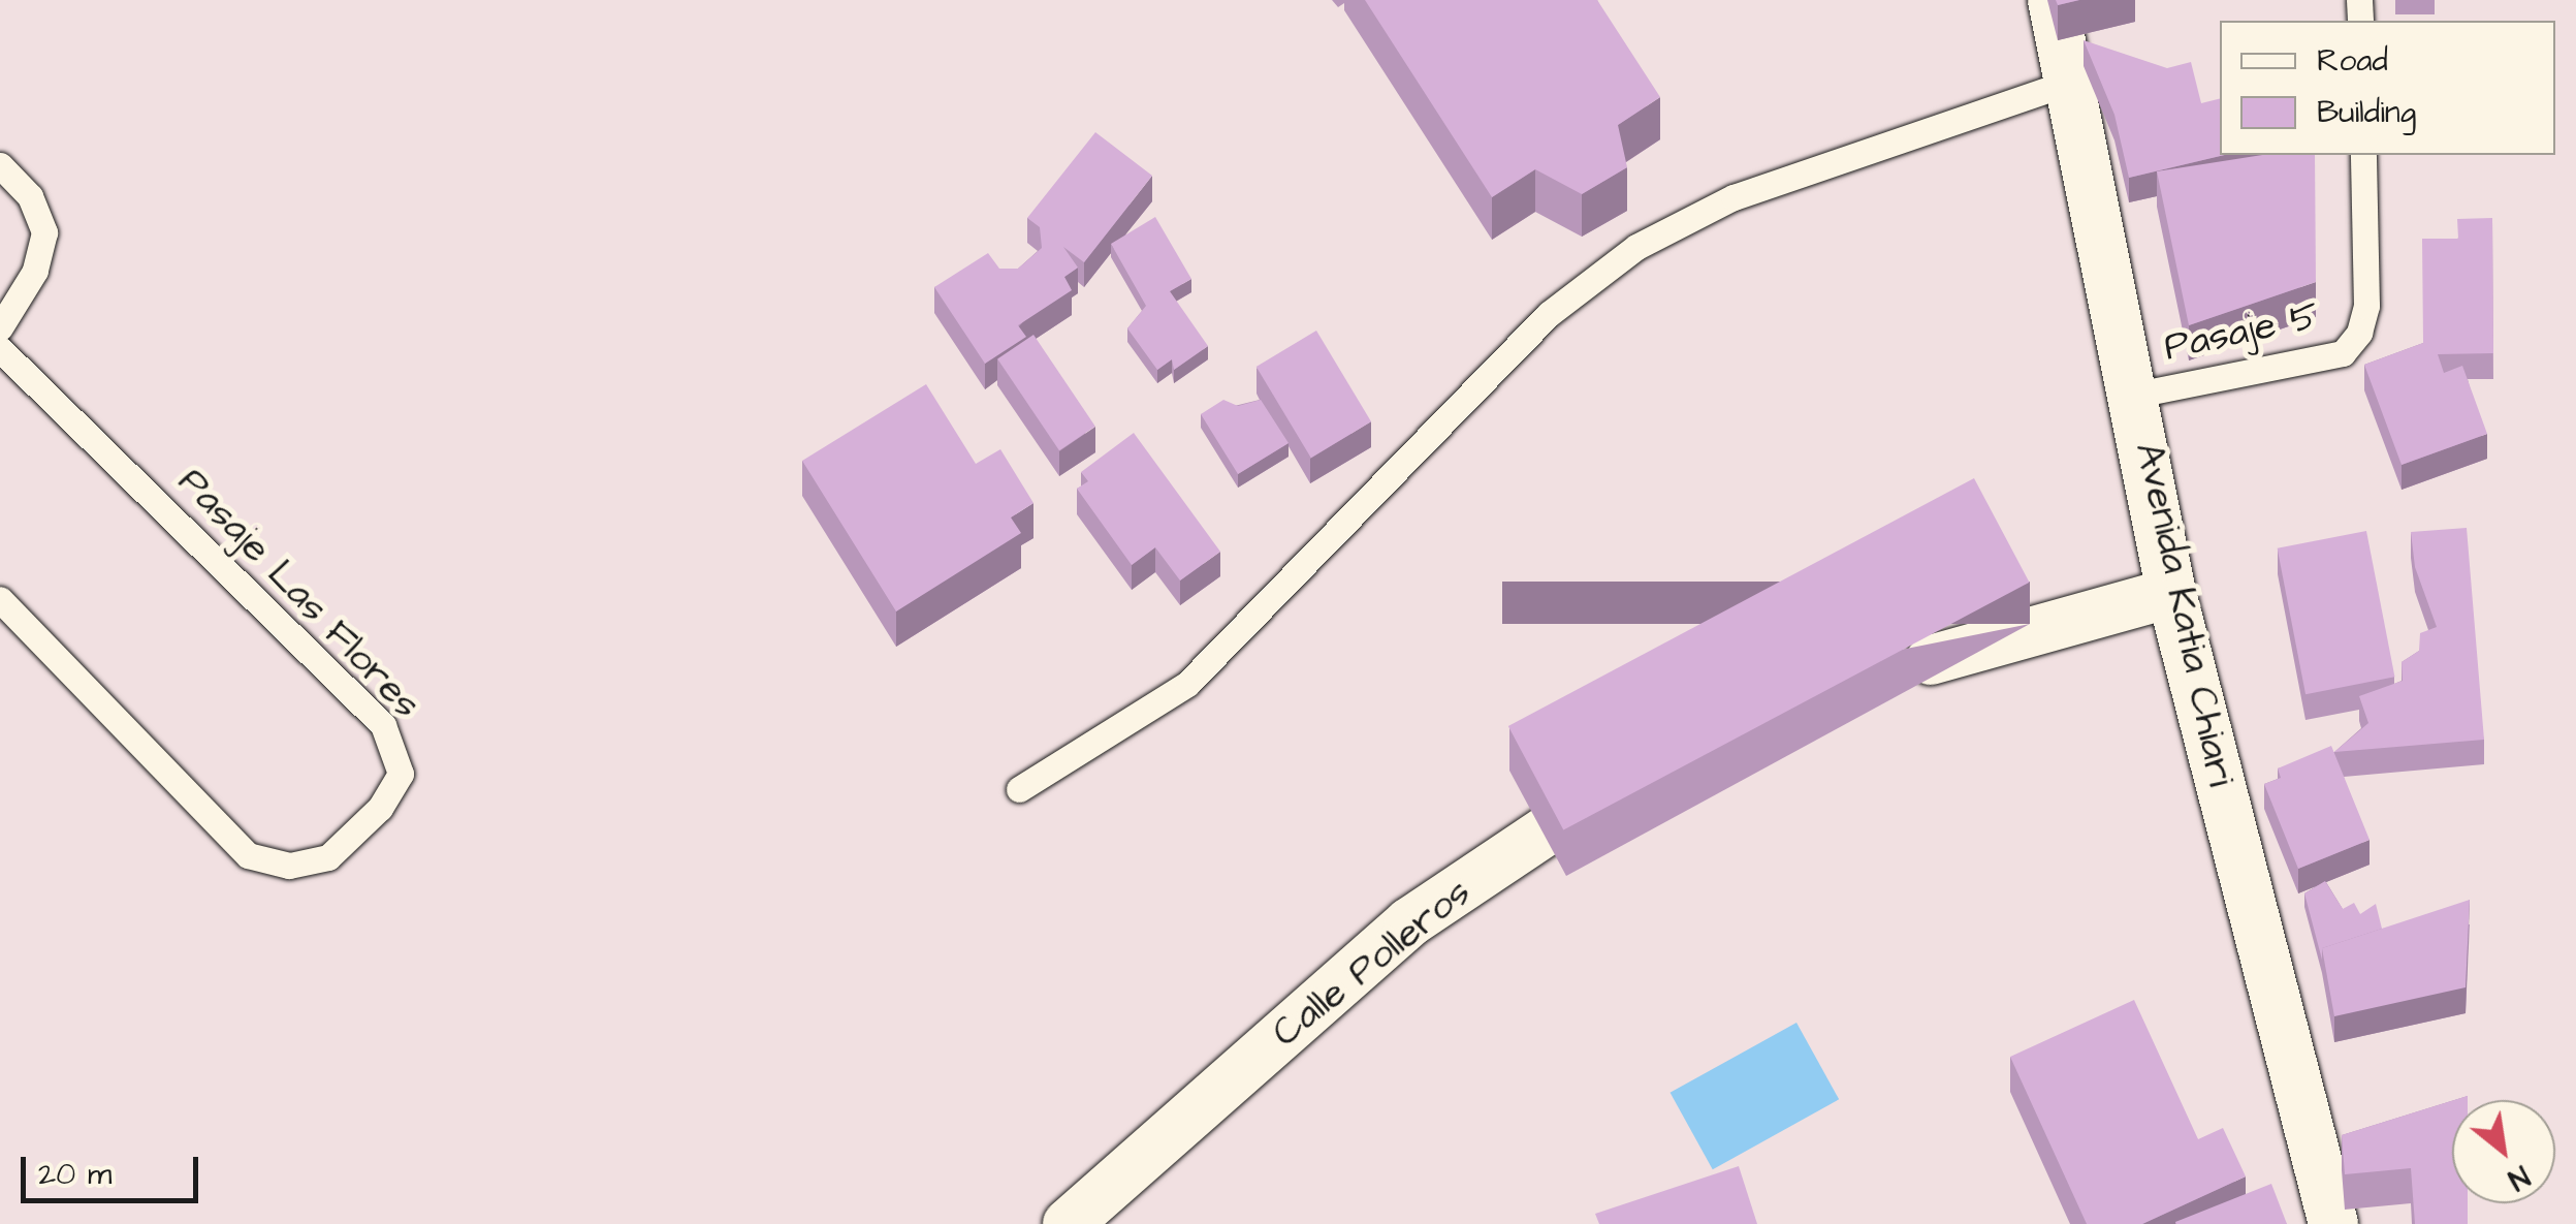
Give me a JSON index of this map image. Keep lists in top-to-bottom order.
{
  "streets": {
    "street": ["Avenida Katia Chiari", "Calle Polleros"],
    "lane": ["Pasaje 5", "Pasaje Las Flores"]
  },
  "crossings": [
    ["Pasaje 5", "Avenida Katia Chiari"]
  ],
  "legend": ["Road", "Building"],
  "scale_bar": "20 m",
  "north": "bottom right"
}
